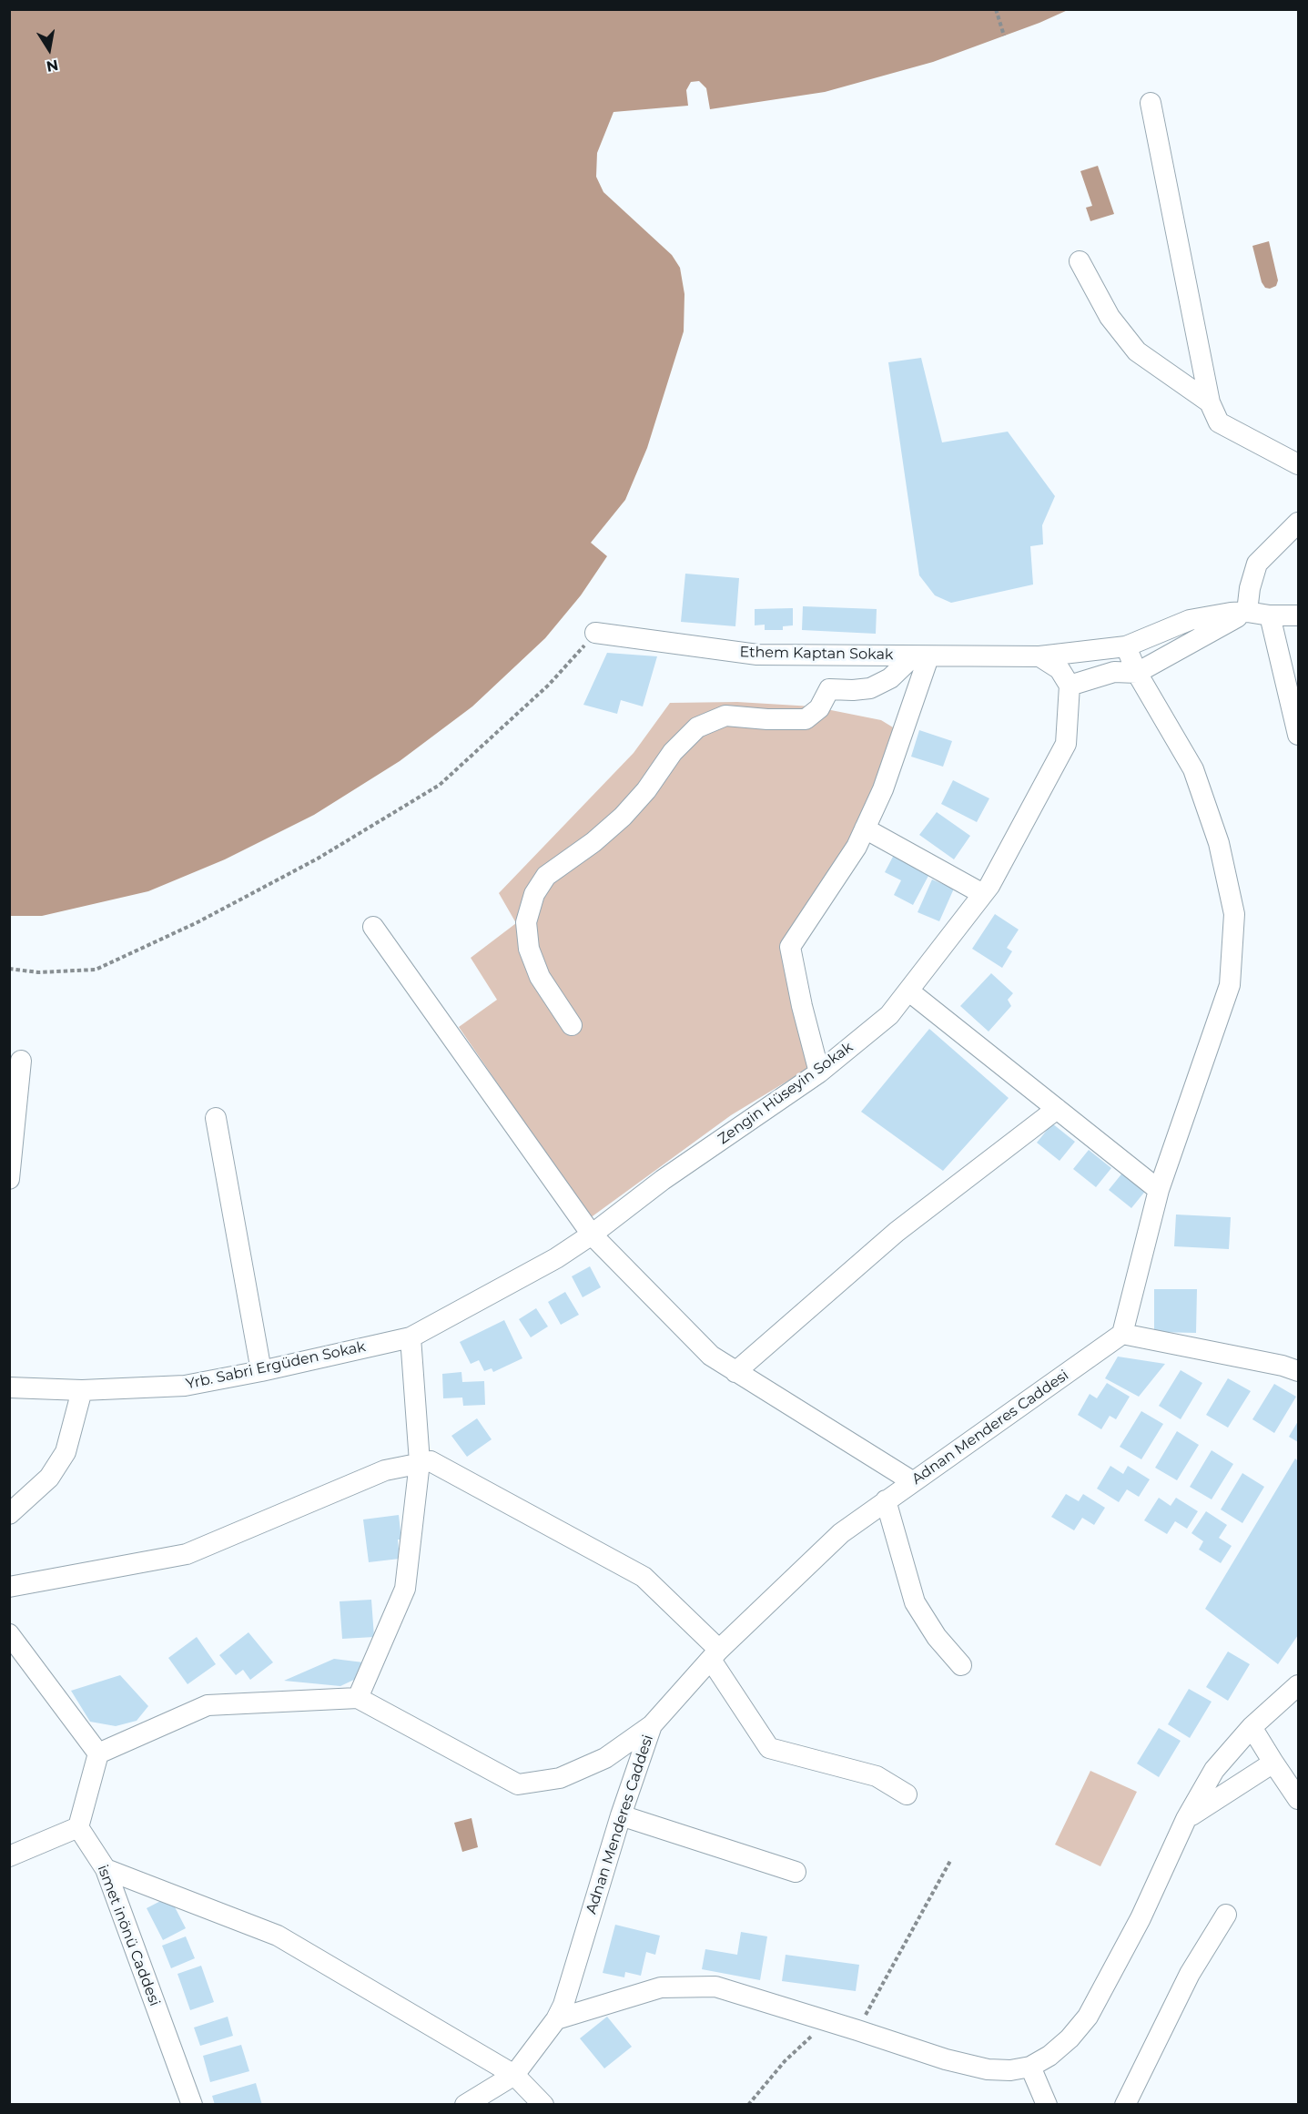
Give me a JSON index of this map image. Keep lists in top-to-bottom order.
{
  "streets": {
    "street": [
      "Ethem Kaptan Sokak",
      "Zengin Hüseyin Sokak",
      "Yrb. Sabri Ergüden Sokak",
      "Adnan Menderes Caddesi",
      "ismet inönü Caddesi"
    ]
  },
  "crossings": [
    ["Zengin Hüseyin Sokak", "Yrb. Sabri Ergüden Sokak"]
  ],
  "north": "bottom"
}
